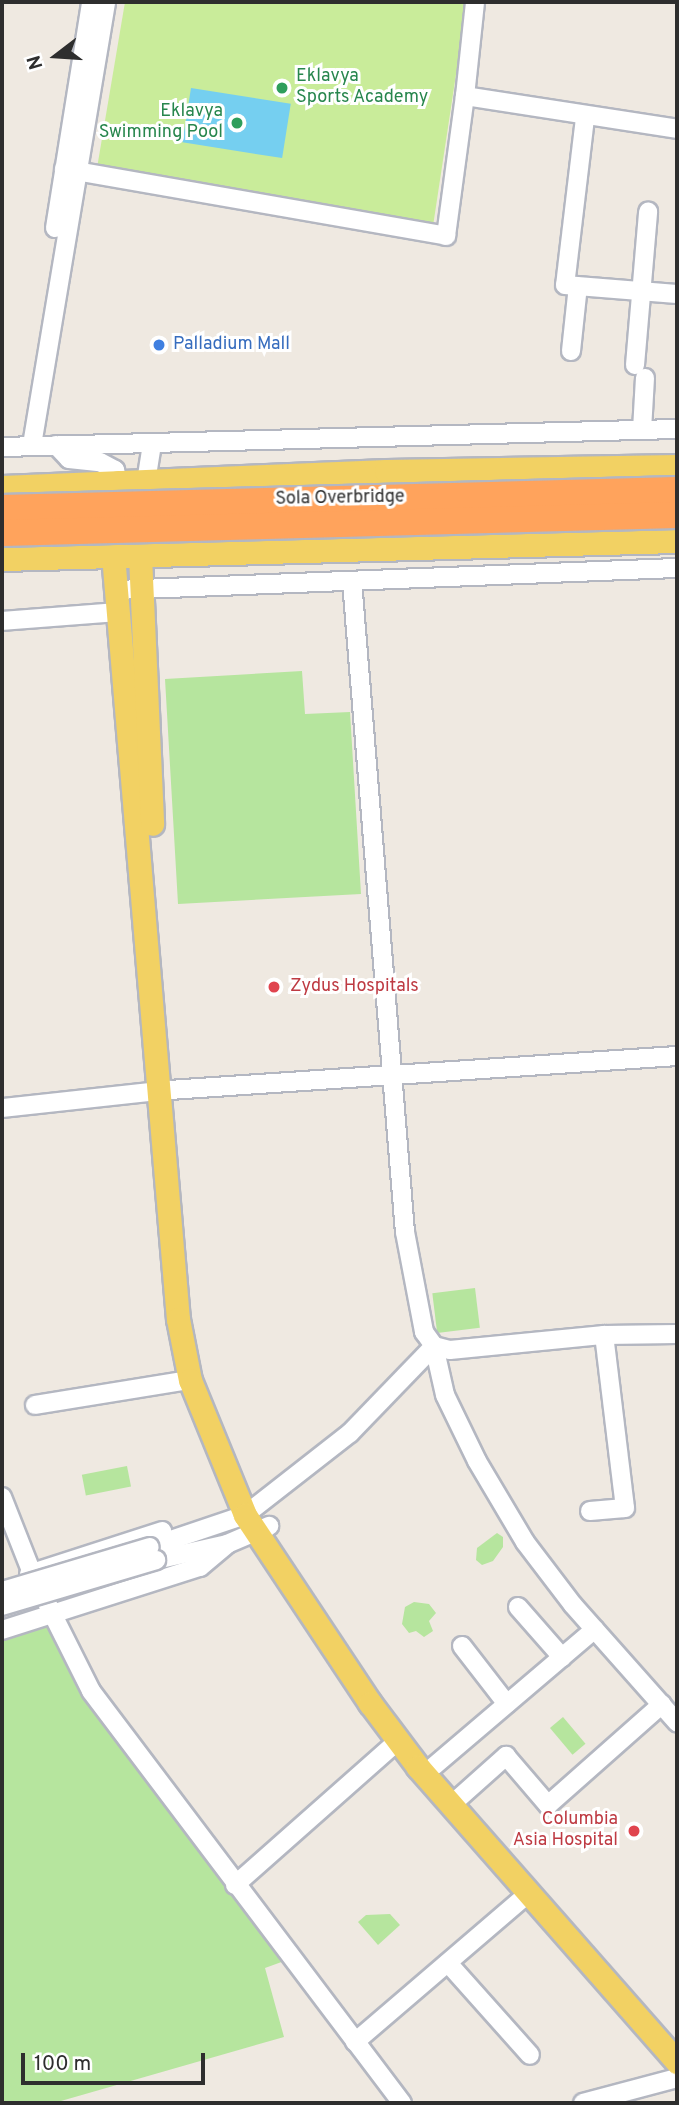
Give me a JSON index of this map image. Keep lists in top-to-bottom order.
{
  "streets": {
    "highway": ["Sola Overbridge"]
  },
  "places": [
    "Eklavya Sports Academy",
    "Eklavya Swimming Pool",
    "Palladium Mall",
    "Zydus Hospitals",
    "Columbia Asia Hospital"
  ],
  "scale_bar": "100 m",
  "north": "left"
}
